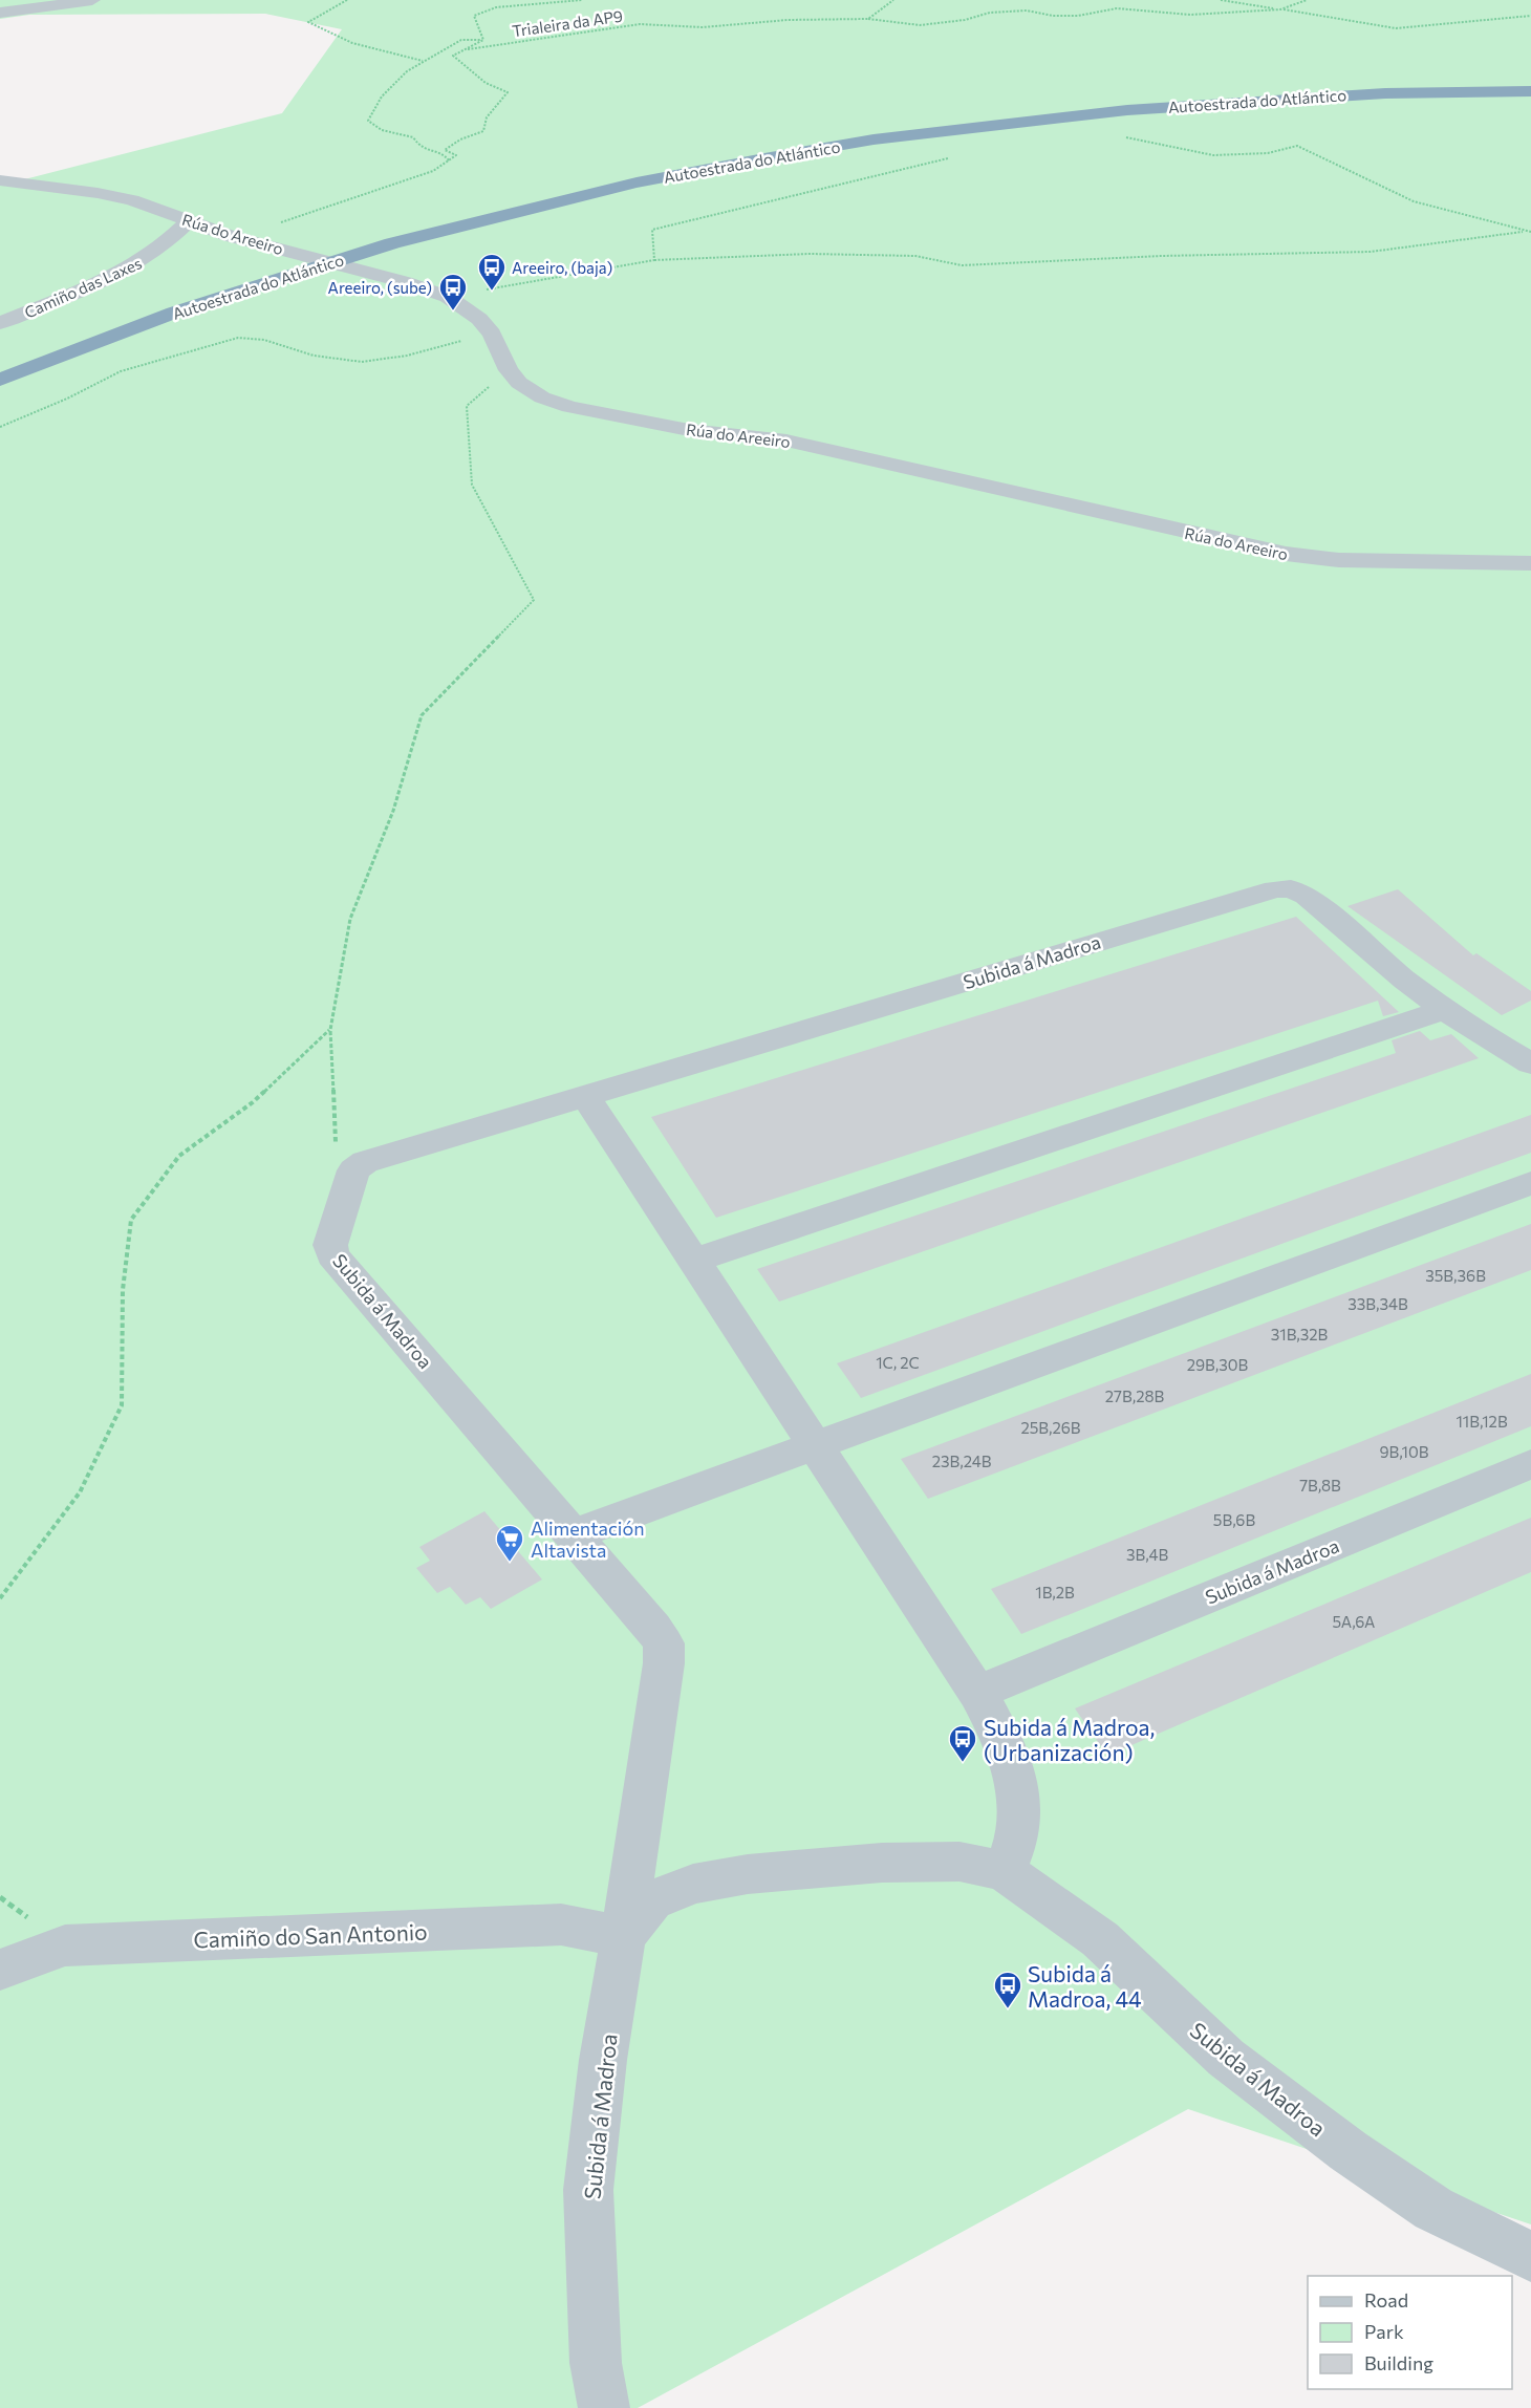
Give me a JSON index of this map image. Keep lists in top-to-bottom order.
{
  "streets": {
    "highway": ["Autoestrada do Atlántico"],
    "street": [
      "Rúa do Areeiro",
      "Camiño das Laxes",
      "Subida á Madroa",
      "Camiño do San Antonio"
    ],
    "path": ["Trialeira da AP9"]
  },
  "crossings": [
    ["Rúa do Areeiro", "Camiño das Laxes"],
    ["Subida á Madroa", "Camiño do San Antonio"]
  ],
  "places": {
    "bus stop": [
      "Areeiro, (baja)",
      "Areeiro, (sube)",
      "Subida á Madroa, (Urbanización)",
      "Subida á Madroa, 44"
    ],
    "supermarket": ["Alimentación Altavista"]
  },
  "house_numbers": [
    "35B,36B",
    "33B,34B",
    "31B,32B",
    "1C, 2C",
    "29B,30B",
    "27B,28B",
    "11B,12B",
    "25B,26B",
    "9B,10B",
    "23B,24B",
    "7B,8B",
    "5B,6B",
    "3B,4B",
    "1B,2B",
    "5A,6A"
  ],
  "legend": ["Road", "Park", "Building"]
}
